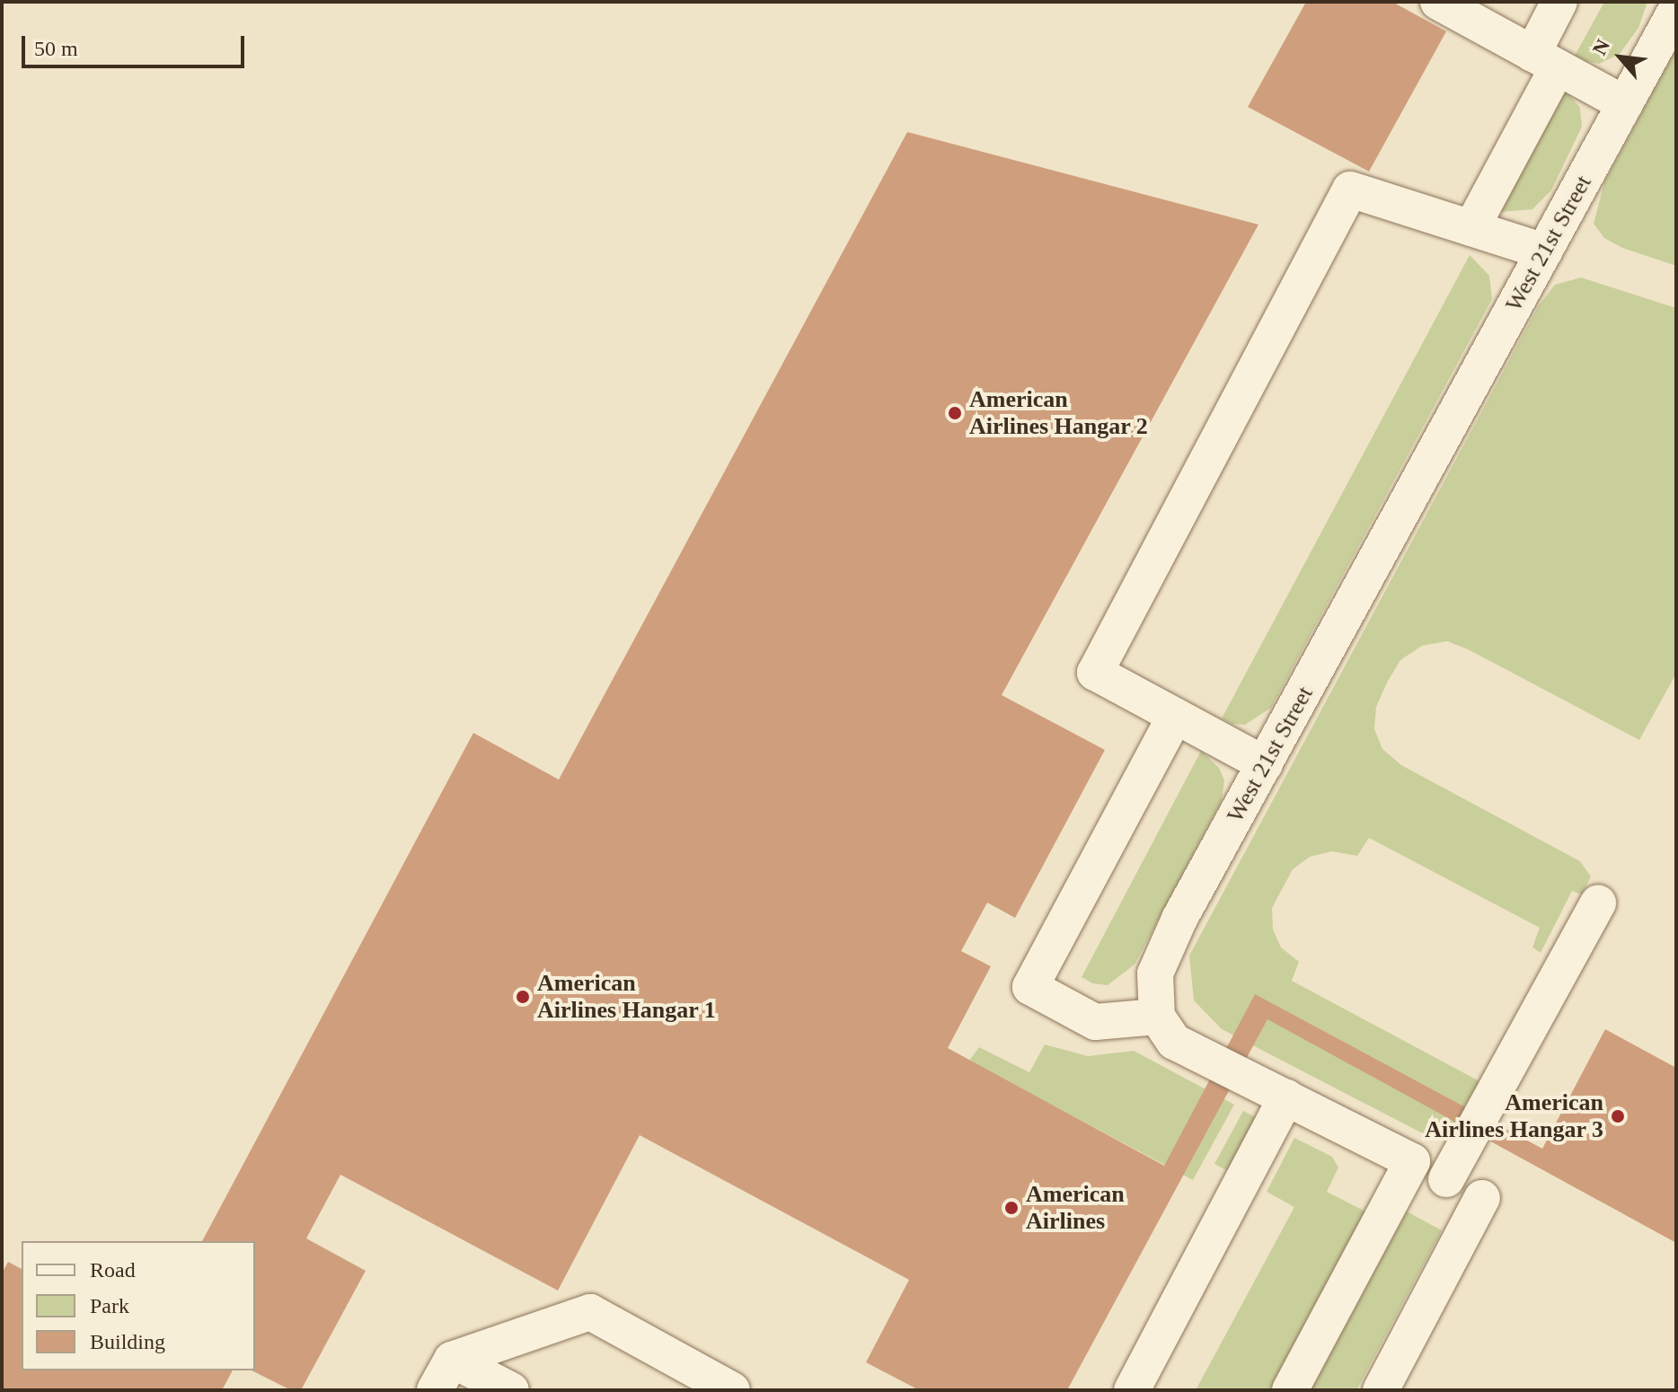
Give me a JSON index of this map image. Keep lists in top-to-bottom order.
{
  "streets": {
    "street": ["West 21st Street"]
  },
  "places": [
    "American Airlines Hangar 2",
    "American Airlines Hangar 1",
    "American Airlines Hangar 3",
    "American Airlines"
  ],
  "legend": ["Road", "Park", "Building"],
  "scale_bar": "50 m",
  "north": "top left"
}
